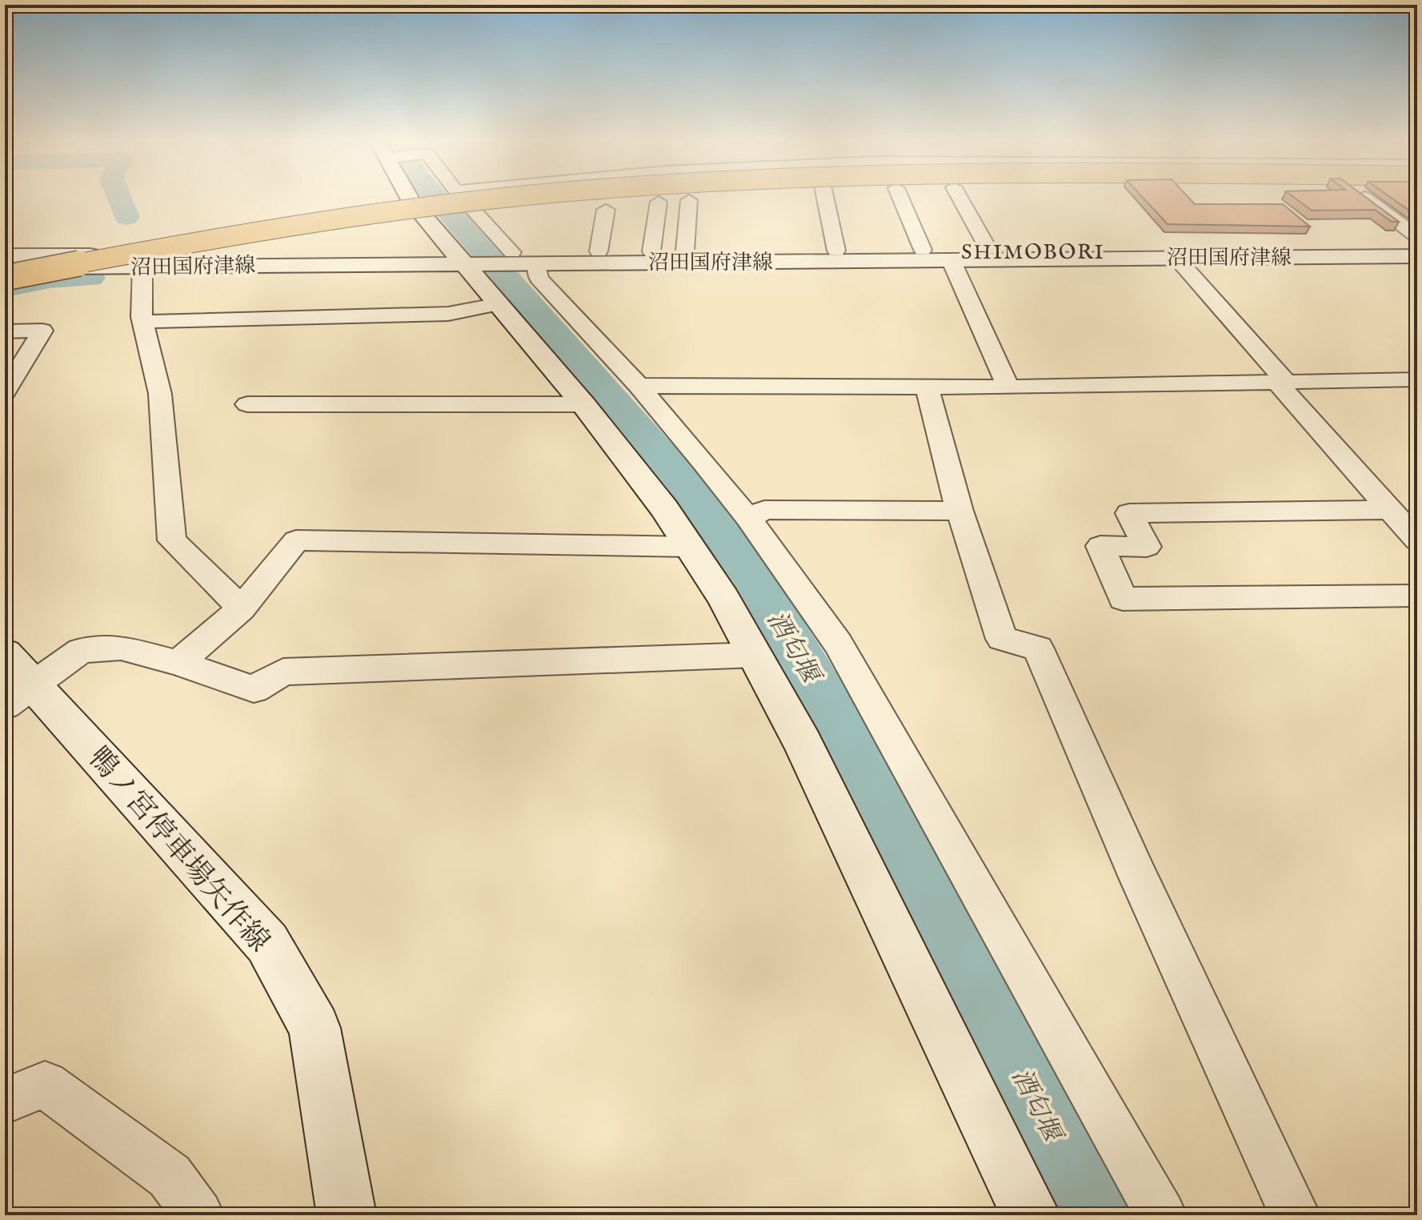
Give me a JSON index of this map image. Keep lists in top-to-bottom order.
{
  "streets": {
    "main road": ["沼田国府津線", "鴨ノ宮停車場矢作線"]
  },
  "districts": ["SHIMOBORI"],
  "water": ["酒匂堰"]
}
